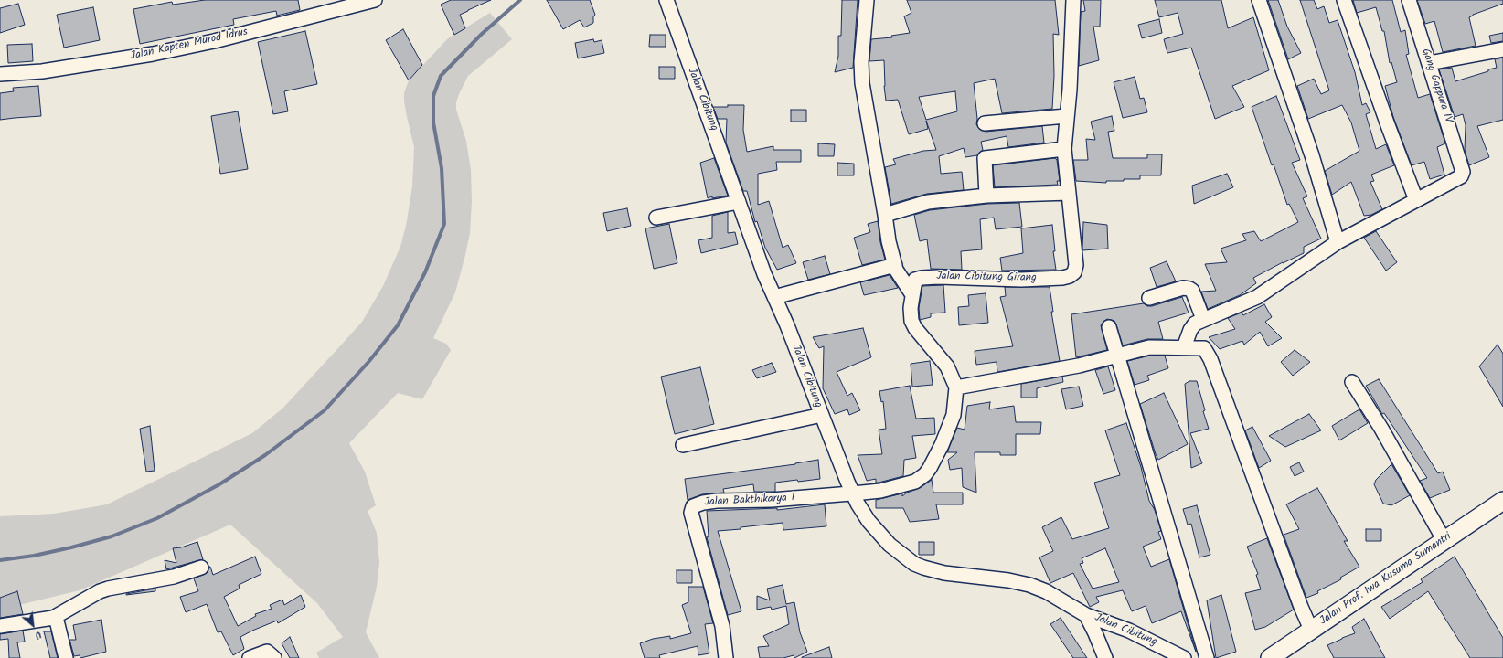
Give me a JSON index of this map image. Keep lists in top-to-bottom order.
{
  "streets": {
    "main road": ["Jalan Prof. Iwa Kusuma Sumantri"],
    "street": [
      "Jalan Kapten Murod Idrus",
      "Gang Gappura IV",
      "Jalan Cibitung",
      "Jalan Cibitung Girang",
      "Jalan Bakthikarya I"
    ]
  },
  "crossings": [
    ["Jalan Cibitung", "Jalan Cibitung Girang"],
    ["Jalan Cibitung", "Jalan Bakthikarya I"],
    ["Jalan Cibitung Girang", "Jalan Bakthikarya I"]
  ],
  "north": "bottom right"
}
